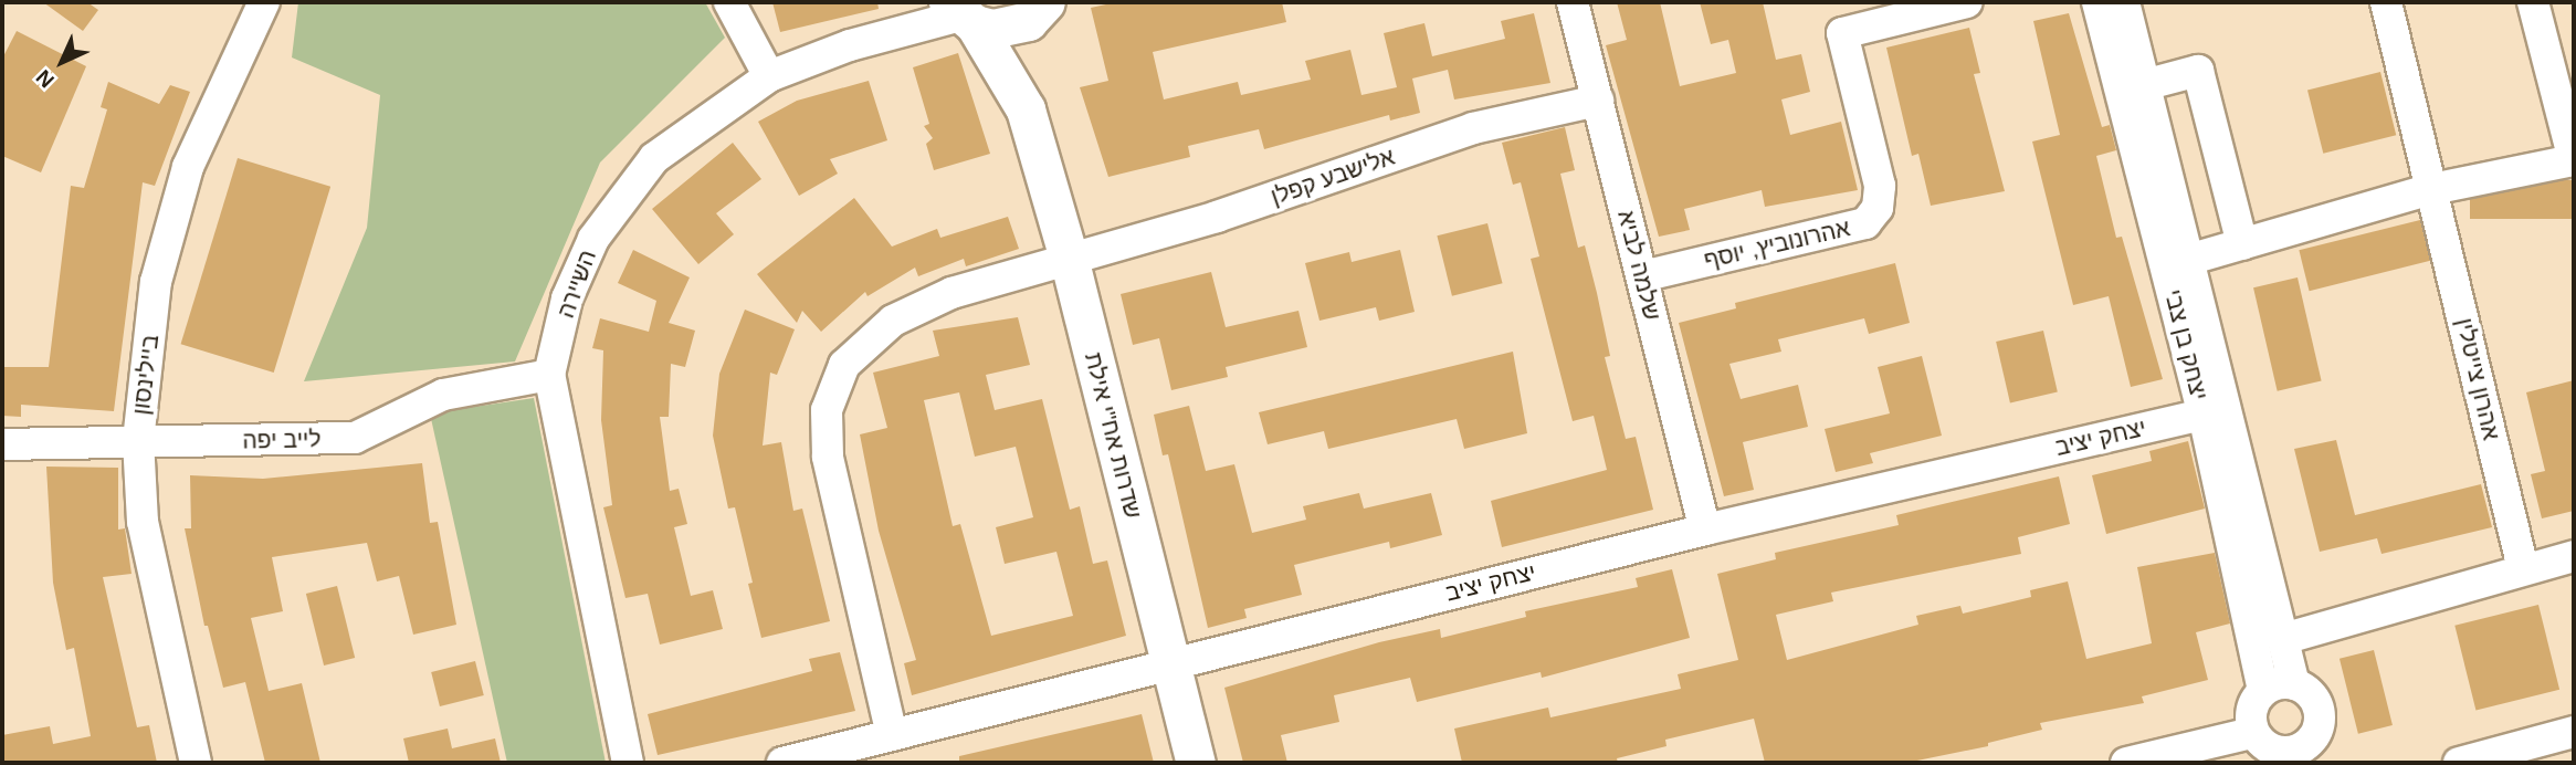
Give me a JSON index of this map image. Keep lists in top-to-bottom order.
{
  "streets": {
    "main road": ["שדרות אח\"י אילת"],
    "street": [
      "אלישבע קפלן",
      "אהרונוביץ, יוסף",
      "שלמה לביא",
      "השיירה",
      "יצחק בן צבי",
      "ביילינסון",
      "אהרון צייטלין",
      "יצחק יציב",
      "לייב יפה"
    ]
  },
  "crossings": [
    ["אלישבע קפלן", "שלמה לביא"],
    ["אלישבע קפלן", "שדרות אח\"י אילת"],
    ["אלישבע קפלן", "יצחק יציב"],
    ["אהרונוביץ, יוסף", "שלמה לביא"],
    ["שלמה לביא", "יצחק יציב"],
    ["השיירה", "שדרות אח\"י אילת"],
    ["השיירה", "לייב יפה"],
    ["יצחק בן צבי", "יצחק יציב"],
    ["ביילינסון", "לייב יפה"],
    ["שדרות אח\"י אילת", "יצחק יציב"]
  ],
  "north": "bottom left"
}
